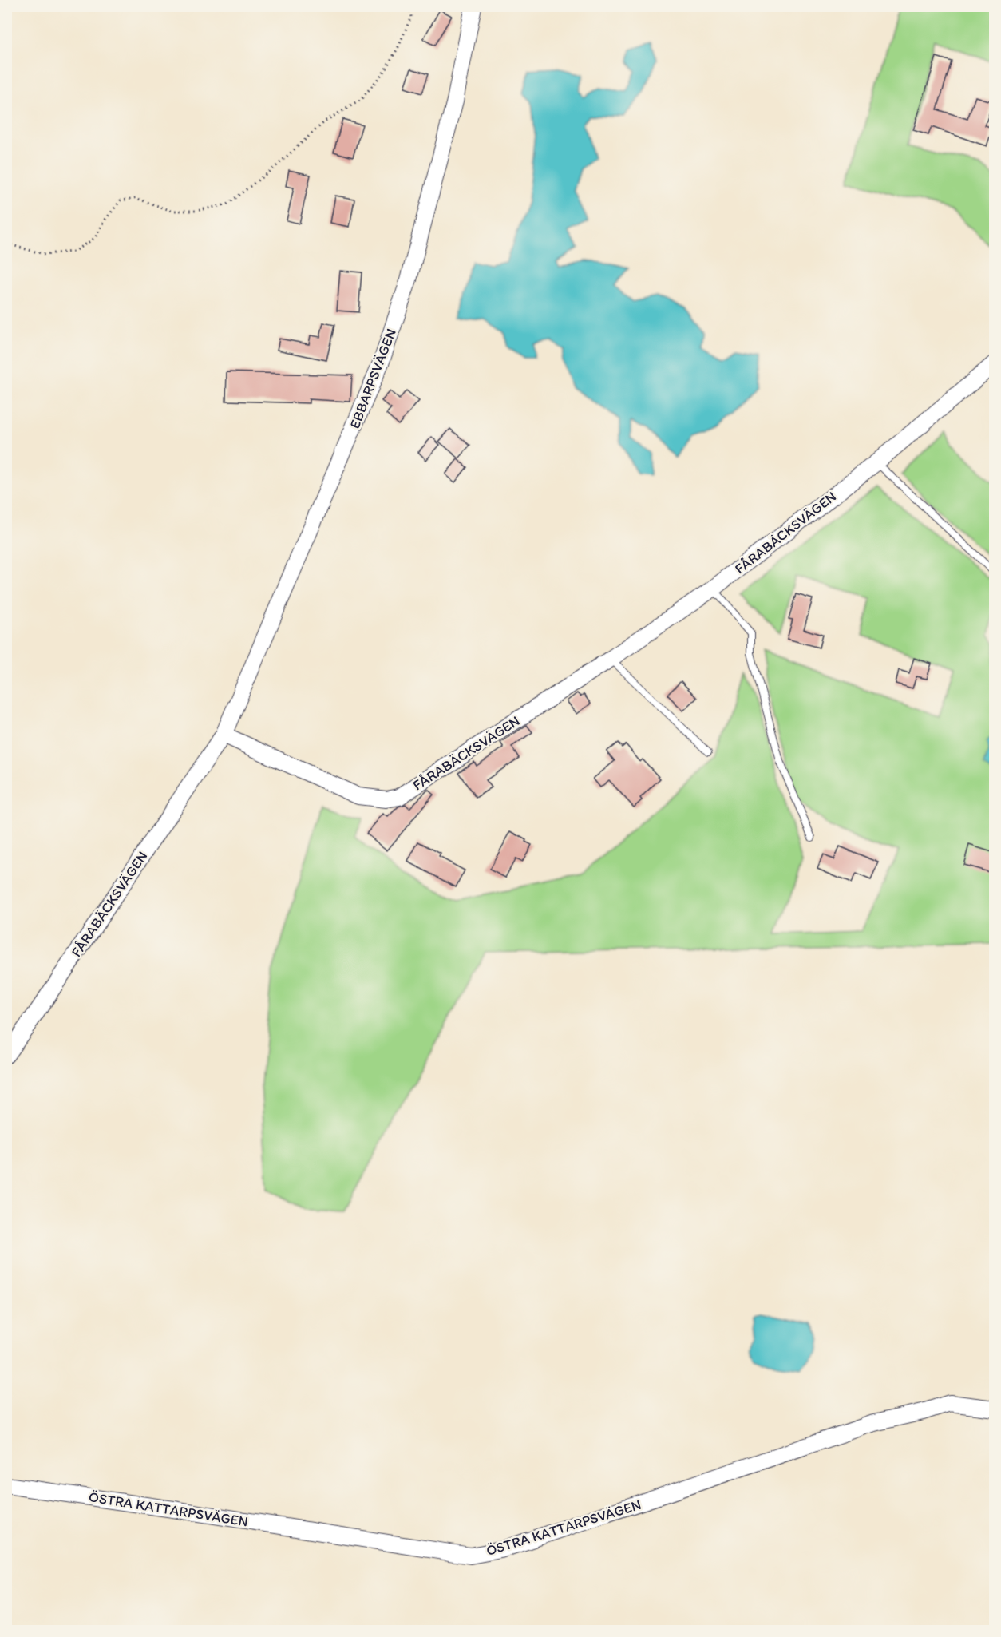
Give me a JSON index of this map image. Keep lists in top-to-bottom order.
{
  "streets": {
    "street": ["EBBARPSVÄGEN", "FÅRABÄCKSVÄGEN", "ÖSTRA KATTARPSVÄGEN"]
  },
  "crossings": [
    ["EBBARPSVÄGEN", "FÅRABÄCKSVÄGEN"]
  ]
}
